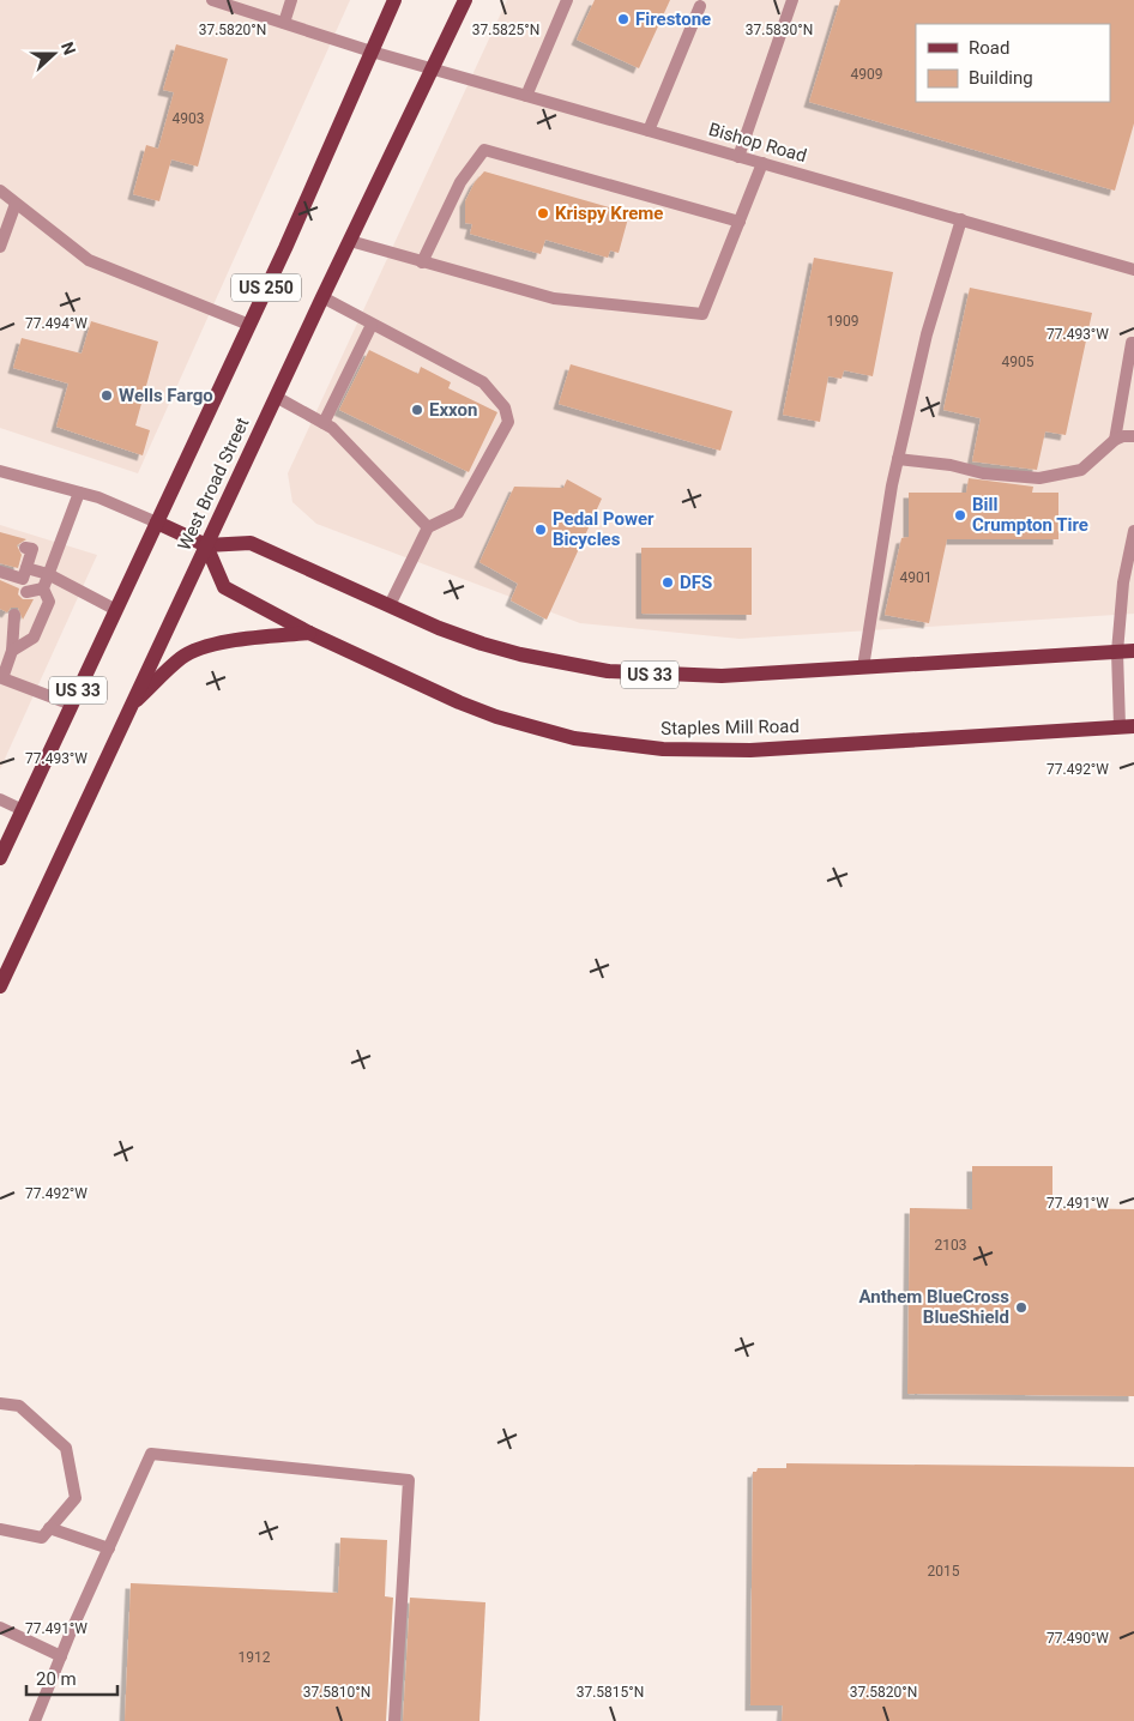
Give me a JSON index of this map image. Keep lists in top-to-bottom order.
{
  "streets": {
    "main road": [
      "US 250",
      "West Broad Street",
      "US 33",
      "Staples Mill Road"
    ],
    "street": ["Bishop Road"]
  },
  "crossings": [
    ["Bishop Road", "West Broad Street"],
    ["West Broad Street", "US 33"],
    ["West Broad Street", "Staples Mill Road"],
    ["US 33", "Staples Mill Road"]
  ],
  "places": [
    "Firestone",
    "Krispy Kreme",
    "Wells Fargo",
    "Exxon",
    "Bill Crumpton Tire",
    "Pedal Power Bicycles",
    "DFS",
    "Anthem BlueCross BlueShield"
  ],
  "house_numbers": [
    "4909",
    "4903",
    "1909",
    "4905",
    "4901",
    "2103",
    "2015",
    "1912"
  ],
  "legend": ["Road", "Building"],
  "scale_bar": "20 m",
  "north": "right",
  "coordinates": [
    "37.5820°N",
    "37.5830°N",
    "37.5825°N",
    "77.494°W",
    "77.493°W",
    "77.492°W",
    "77.491°W",
    "77.490°W",
    "37.5810°N",
    "37.5815°N"
  ]
}
